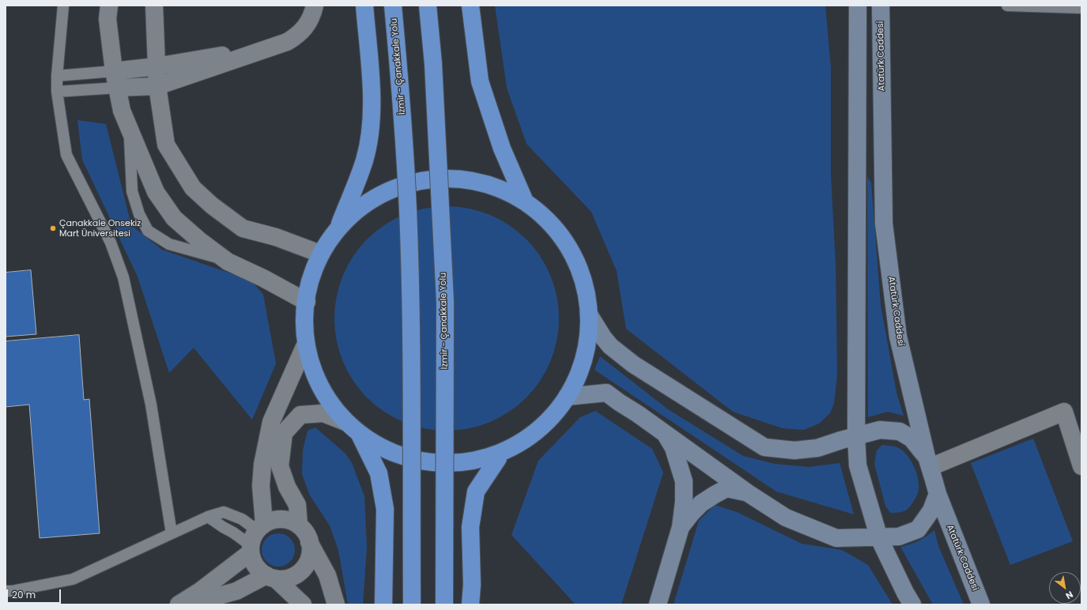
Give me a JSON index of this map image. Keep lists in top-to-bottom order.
{
  "streets": {
    "highway": ["İzmir - Çanakkale Yolu"],
    "main road": ["Atatürk Caddesi"]
  },
  "places": ["Çanakkale Onsekiz Mart Üniversitesi"],
  "scale_bar": "20 m",
  "north": "bottom right"
}
